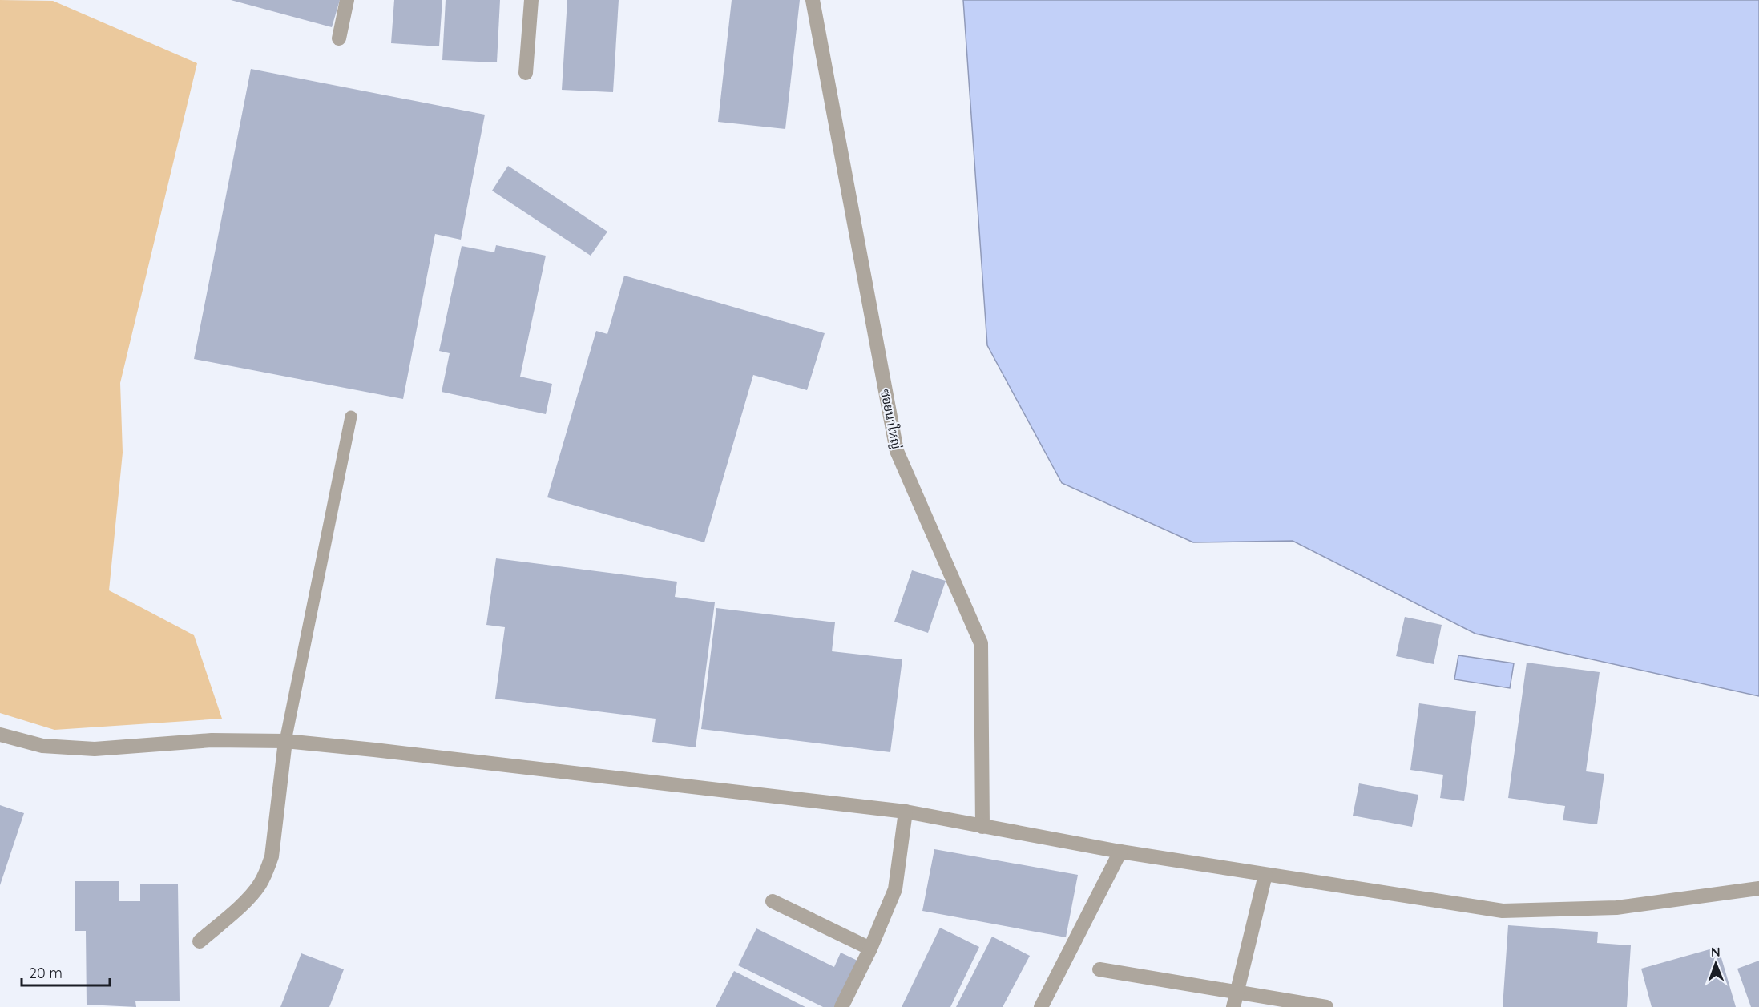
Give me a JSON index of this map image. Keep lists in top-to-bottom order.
{
  "streets": {
    "street": ["ซอยนาใหญ่"]
  },
  "scale_bar": "20 m",
  "north": "top"
}
